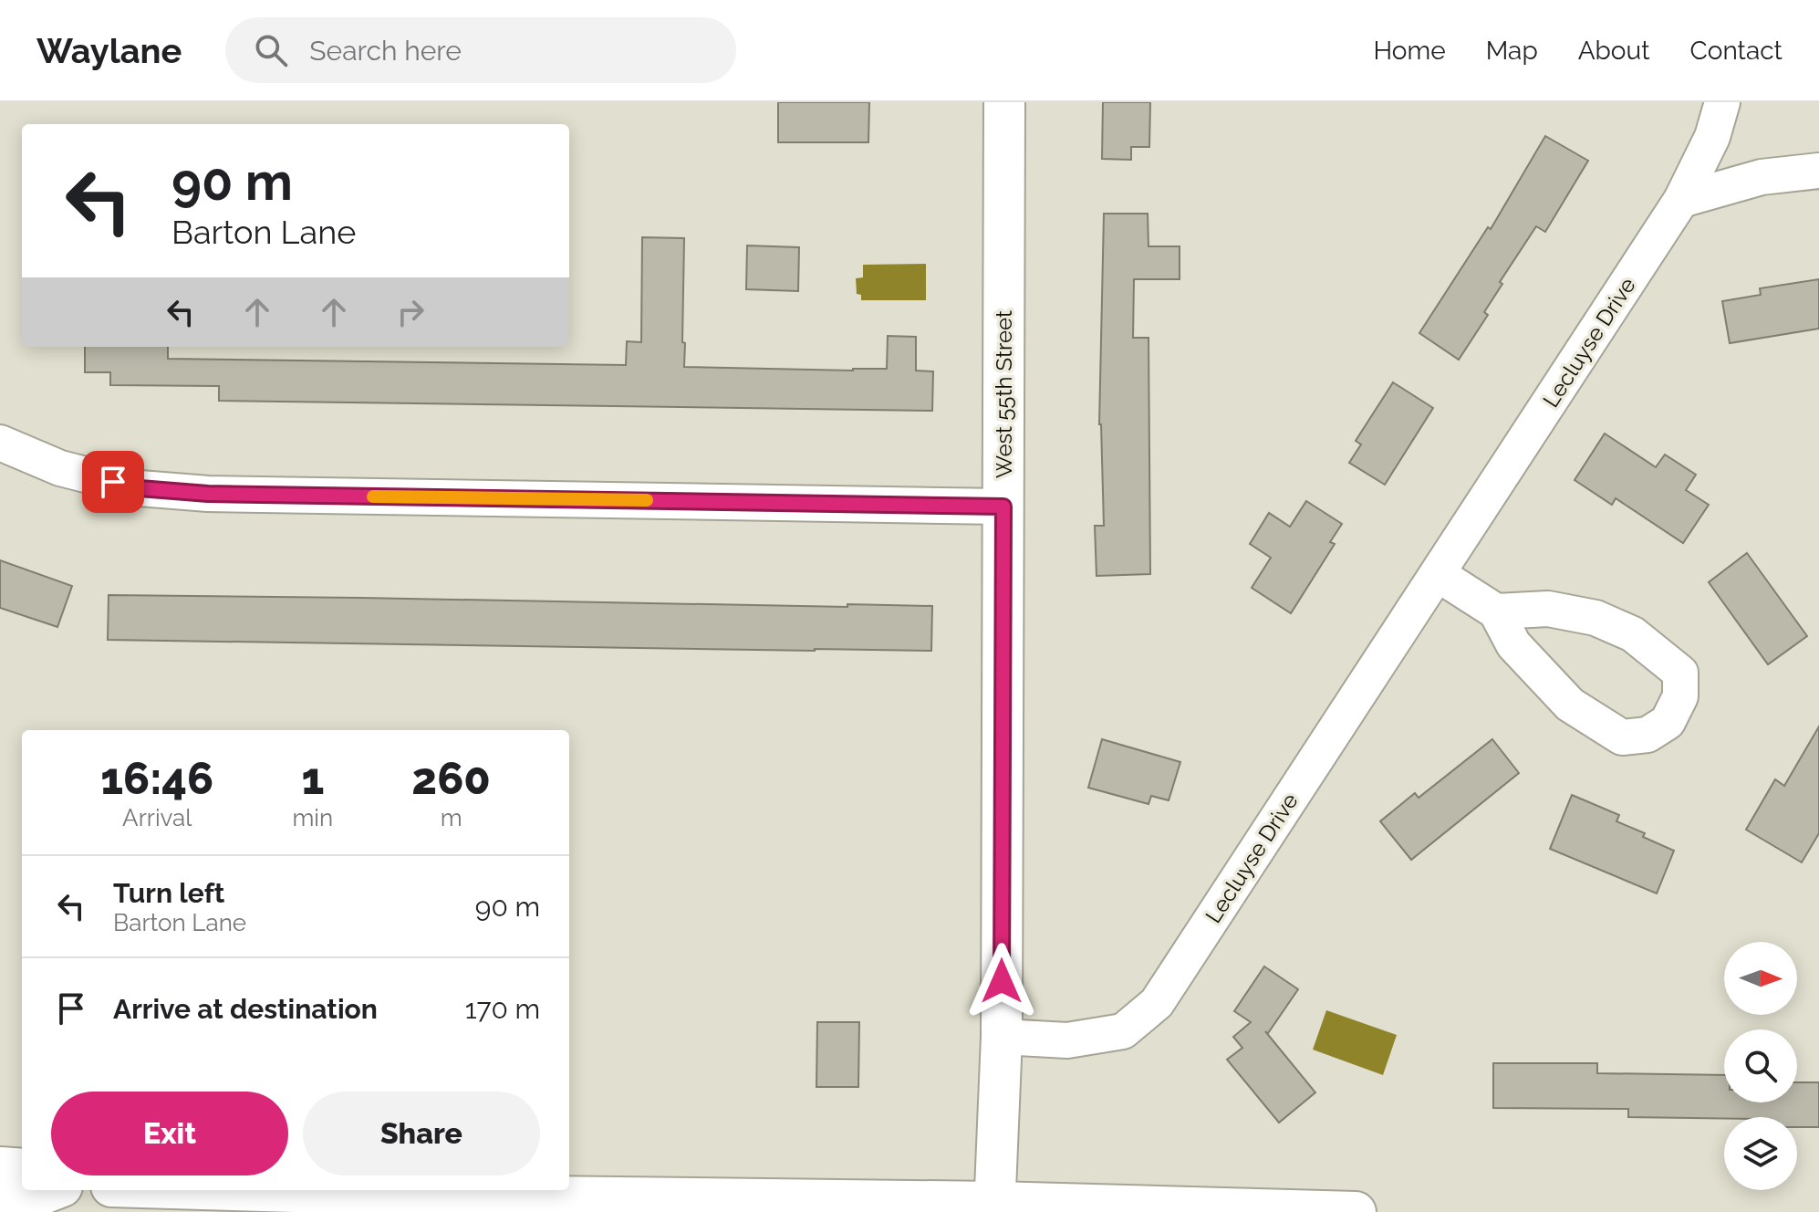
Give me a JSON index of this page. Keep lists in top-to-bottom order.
{
  "streets": {
    "main road": ["West 55th Street"],
    "street": ["Lecluyse Drive"]
  },
  "crossings": [
    ["Lecluyse Drive", "West 55th Street"]
  ],
  "north": "right",
  "page": {
    "header": "Waylane",
    "search": "Search here",
    "nav": [
      "Home",
      "Map",
      "About",
      "Contact"
    ],
    "turn": ["90 m", "Barton Lane"],
    "eta": [
      "16:46",
      "Arrival",
      "1",
      "min",
      "260",
      "m"
    ],
    "list": [
      {
        "name": "Turn left",
        "note": "Barton Lane",
        "value": "90 m"
      },
      {
        "name": "Arrive at destination",
        "value": "170 m"
      }
    ],
    "buttons": ["Exit", "Share"]
  }
}
